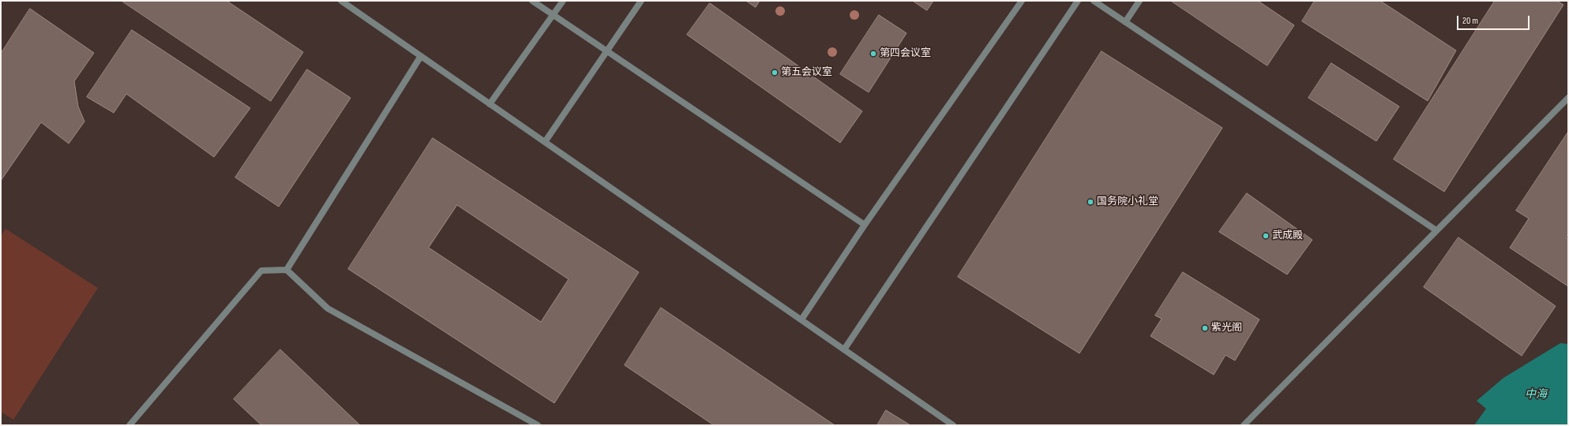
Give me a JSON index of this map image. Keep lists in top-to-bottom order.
{
  "water": ["中海"],
  "places": [
    "第四会议室",
    "第五会议室",
    "国务院小礼堂",
    "武成殿",
    "紫光阁"
  ],
  "scale_bar": "20 m"
}
